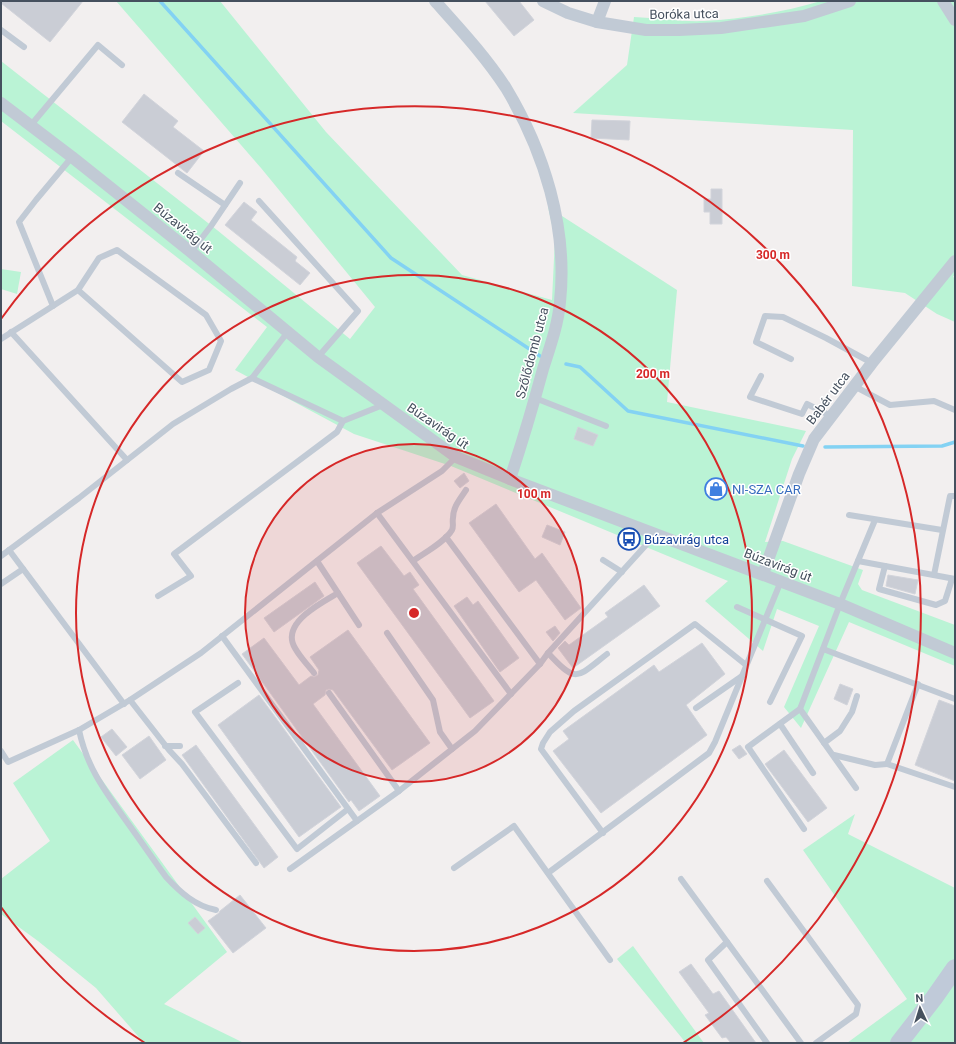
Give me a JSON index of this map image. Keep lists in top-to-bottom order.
{
  "streets": {
    "street": [
      "Boróka utca",
      "Búzavirág út",
      "Szőlődomb utca",
      "Babér utca"
    ]
  },
  "crossings": [
    ["Búzavirág út", "Szőlődomb utca"],
    ["Búzavirág út", "Babér utca"]
  ],
  "places": {
    "shop": ["NI-SZA CAR"],
    "bus stop": ["Búzavirág utca"]
  },
  "north": "top",
  "rings": ["300 m", "200 m", "100 m"]
}
